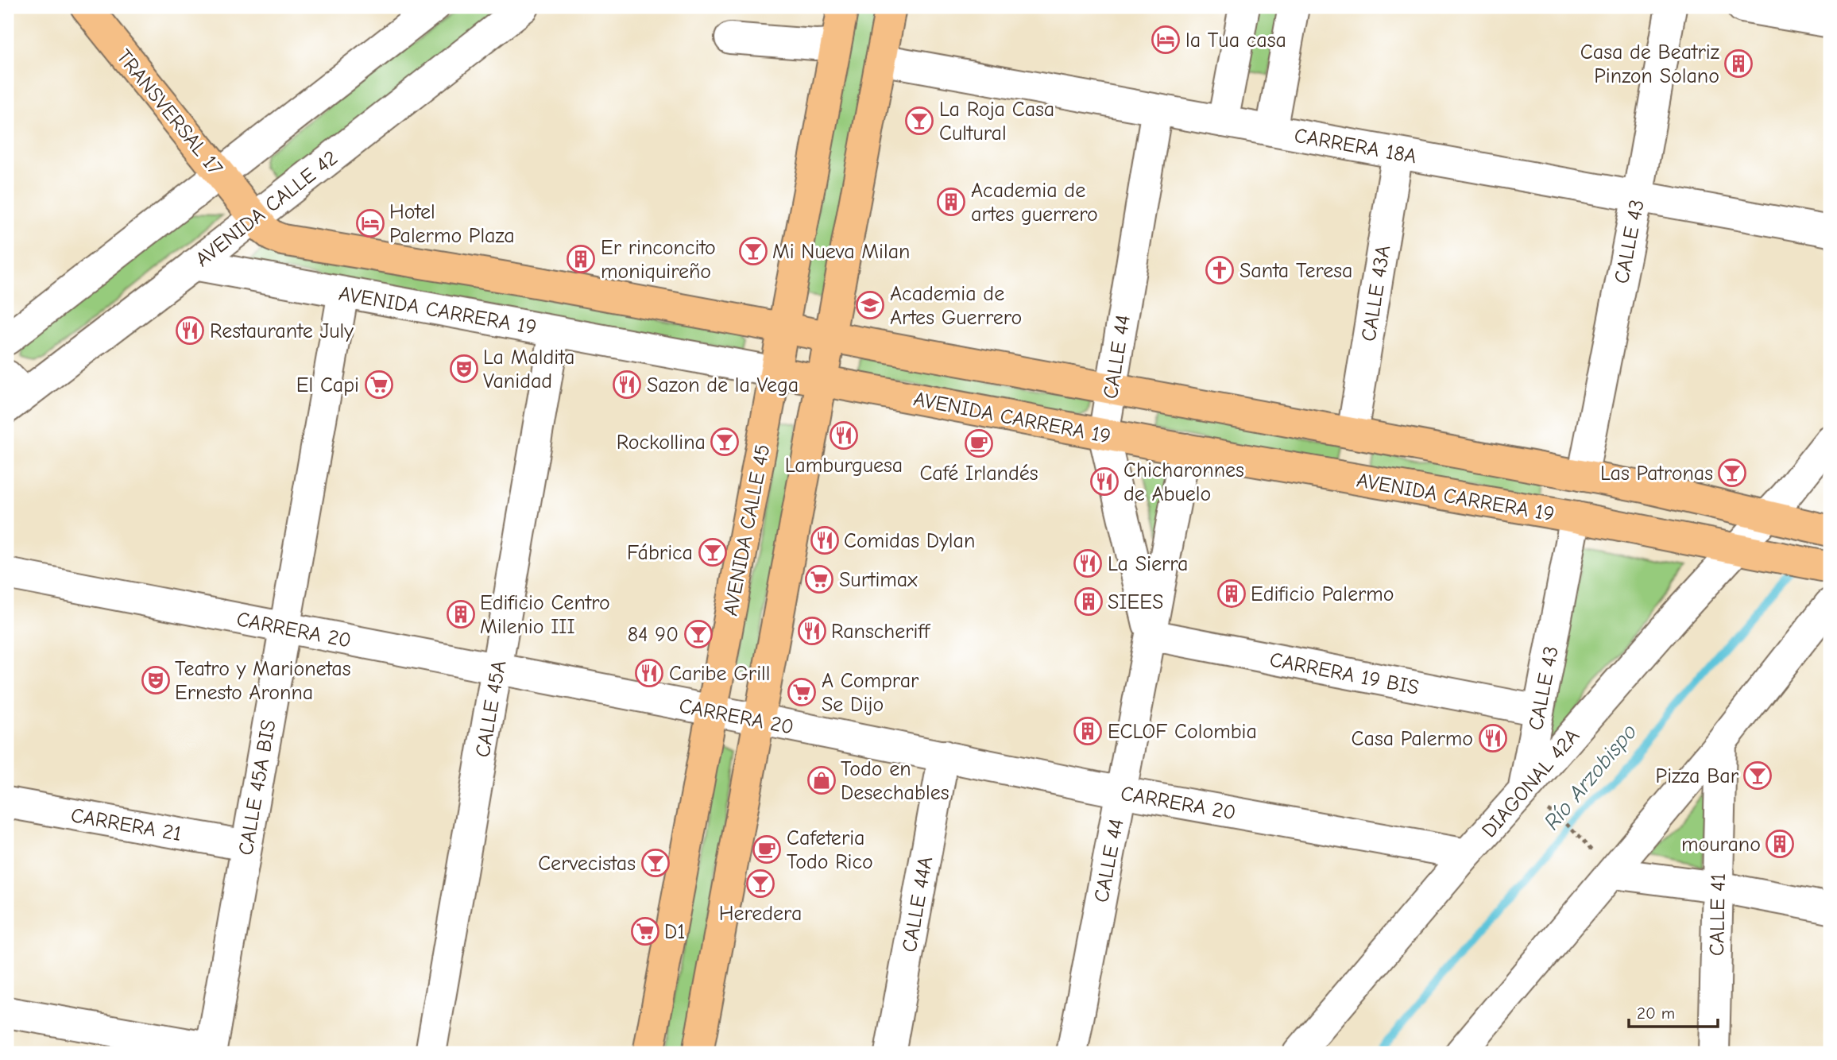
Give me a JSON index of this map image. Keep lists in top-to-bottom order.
{
  "streets": {
    "main road": ["TRANSVERSAL 17", "AVENIDA CARRERA 19", "AVENIDA CALLE 45"],
    "street": [
      "CARRERA 18A",
      "AVENIDA CALLE 42",
      "CALLE 43",
      "CALLE 43A",
      "CALLE 44",
      "CARRERA 20",
      "CARRERA 19 BIS",
      "CALLE 45A",
      "DIAGONAL 42A",
      "CALLE 45A BIS",
      "CARRERA 21",
      "CALLE 44A",
      "CALLE 41"
    ]
  },
  "crossings": [
    ["TRANSVERSAL 17", "AVENIDA CALLE 42"],
    ["TRANSVERSAL 17", "AVENIDA CARRERA 19"],
    ["CARRERA 18A", "CALLE 43"],
    ["CARRERA 18A", "CALLE 43A"],
    ["CARRERA 18A", "CALLE 44"],
    ["AVENIDA CALLE 42", "AVENIDA CARRERA 19"],
    ["CALLE 43", "AVENIDA CARRERA 19"],
    ["CALLE 43", "CARRERA 19 BIS"],
    ["CALLE 43", "DIAGONAL 42A"],
    ["CALLE 43A", "AVENIDA CARRERA 19"],
    ["AVENIDA CARRERA 19", "CALLE 44"],
    ["AVENIDA CARRERA 19", "AVENIDA CALLE 45"],
    ["AVENIDA CARRERA 19", "CALLE 45A"],
    ["AVENIDA CARRERA 19", "DIAGONAL 42A"],
    ["AVENIDA CARRERA 19", "CALLE 45A BIS"],
    ["CALLE 44", "CARRERA 20"],
    ["CALLE 44", "CARRERA 19 BIS"],
    ["AVENIDA CALLE 45", "CARRERA 20"],
    ["CARRERA 20", "CALLE 45A"],
    ["CARRERA 20", "DIAGONAL 42A"],
    ["CARRERA 20", "CALLE 45A BIS"],
    ["CARRERA 20", "CALLE 44A"],
    ["CALLE 45A BIS", "CARRERA 21"]
  ],
  "water": ["Río Arzobispo"],
  "places": {
    "hotel": ["la Tua casa", "Hotel Palermo Plaza"],
    "building": [
      "Casa de Beatriz Pinzon Solano",
      "Academia de artes guerrero",
      "Er rinconcito moniquireño",
      "Edificio Palermo",
      "SIEES",
      "Edificio Centro Milenio III",
      "ECLOF Colombia",
      "mourano"
    ],
    "bar": [
      "La Roja Casa Cultural",
      "Mi Nueva Milan",
      "Rockollina",
      "Las Patronas",
      "Fábrica",
      "84 90",
      "Pizza Bar",
      "Cervecistas",
      "Heredera"
    ],
    "church": ["Santa Teresa"],
    "school or university": ["Academia de Artes Guerrero"],
    "restaurant": [
      "Restaurante July",
      "Sazon de la Vega",
      "Lamburguesa",
      "Chicharonnes de Abuelo",
      "Comidas Dylan",
      "La Sierra",
      "Ranscheriff",
      "Caribe Grill",
      "Casa Palermo"
    ],
    "theatre": ["La Maldita Vanidad", "Teatro y Marionetas Ernesto Aronna"],
    "supermarket": [
      "El Capi",
      "Surtimax",
      "A Comprar Se Dijo",
      "D1"
    ],
    "cafe": ["Café Irlandés", "Cafeteria Todo Rico"],
    "shop": ["Todo en Desechables"]
  },
  "scale_bar": "20 m"
}
